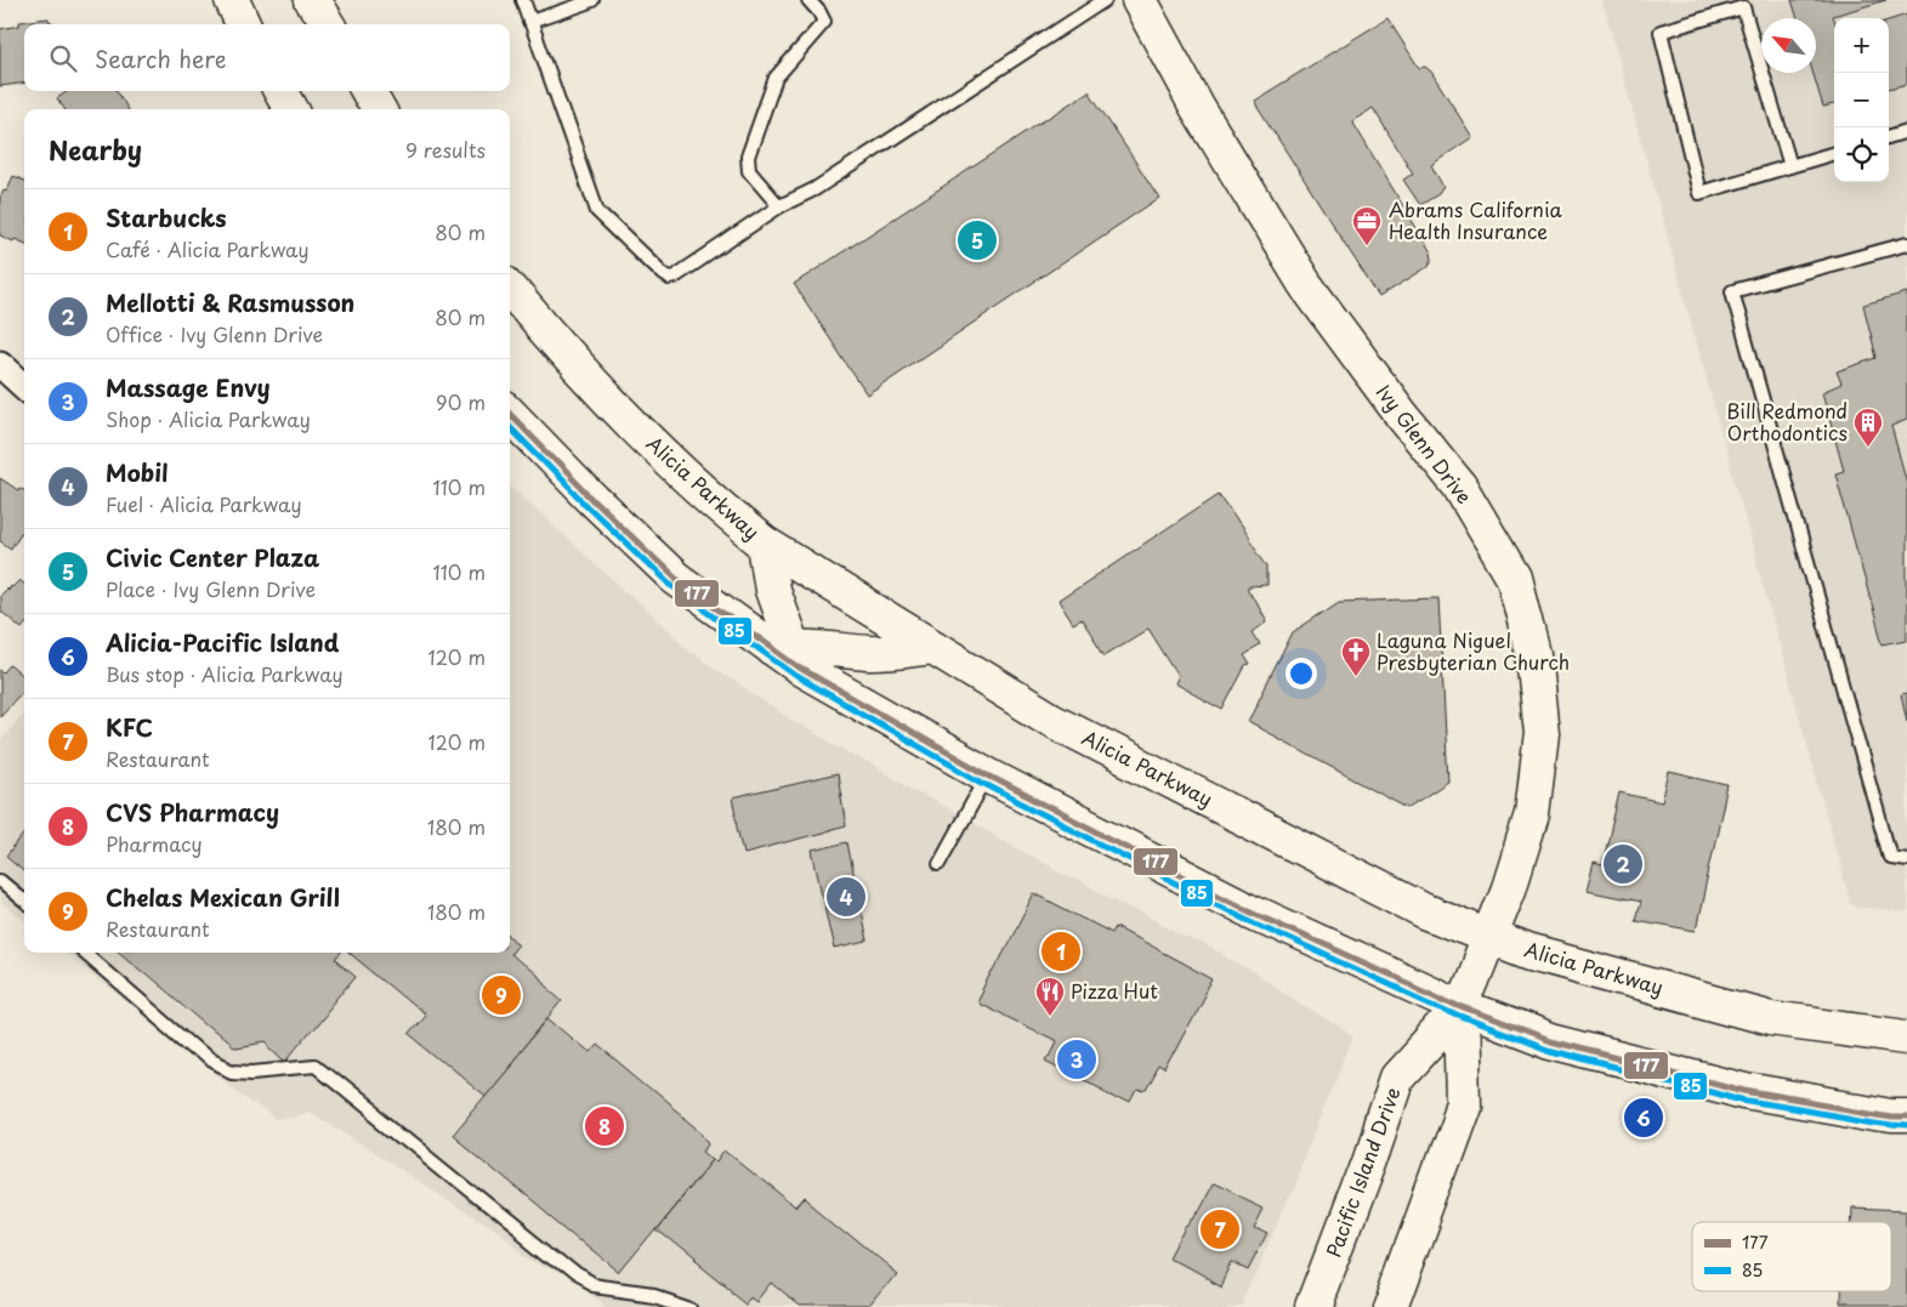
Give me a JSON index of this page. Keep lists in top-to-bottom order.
{
  "streets": {
    "main road": ["Ivy Glenn Drive", "Alicia Parkway", "Pacific Island Drive"]
  },
  "crossings": [
    ["Ivy Glenn Drive", "Alicia Parkway"],
    ["Ivy Glenn Drive", "Pacific Island Drive"]
  ],
  "places": {
    "office": ["Abrams California Health Insurance"],
    "building": ["Bill Redmond Orthodontics"],
    "church": ["Laguna Niguel Presbyterian Church"],
    "restaurant": ["Pizza Hut"]
  },
  "lines": ["transit line 177", "transit line 85"],
  "legend": ["177", "85"],
  "north": "top left",
  "page": {
    "map_buttons": ["+", "−"],
    "search": "Search here",
    "heading": ["Nearby", "9 results"],
    "list": [
      {
        "mark": "1",
        "name": "Starbucks",
        "note": "Café · Alicia Parkway",
        "value": "80 m"
      },
      {
        "mark": "2",
        "name": "Mellotti & Rasmusson",
        "note": "Office · Ivy Glenn Drive",
        "value": "80 m"
      },
      {
        "mark": "3",
        "name": "Massage Envy",
        "note": "Shop · Alicia Parkway",
        "value": "90 m"
      },
      {
        "mark": "4",
        "name": "Mobil",
        "note": "Fuel · Alicia Parkway",
        "value": "110 m"
      },
      {
        "mark": "5",
        "name": "Civic Center Plaza",
        "note": "Place · Ivy Glenn Drive",
        "value": "110 m"
      },
      {
        "mark": "6",
        "name": "Alicia-Pacific Island",
        "note": "Bus stop · Alicia Parkway",
        "value": "120 m"
      },
      {
        "mark": "7",
        "name": "KFC",
        "note": "Restaurant",
        "value": "120 m"
      },
      {
        "mark": "8",
        "name": "CVS Pharmacy",
        "note": "Pharmacy",
        "value": "180 m"
      },
      {
        "mark": "9",
        "name": "Chelas Mexican Grill",
        "note": "Restaurant",
        "value": "180 m"
      }
    ],
    "pins": [
      "5",
      "2",
      "4",
      "1",
      "9",
      "3",
      "6",
      "8",
      "7"
    ]
  }
}
